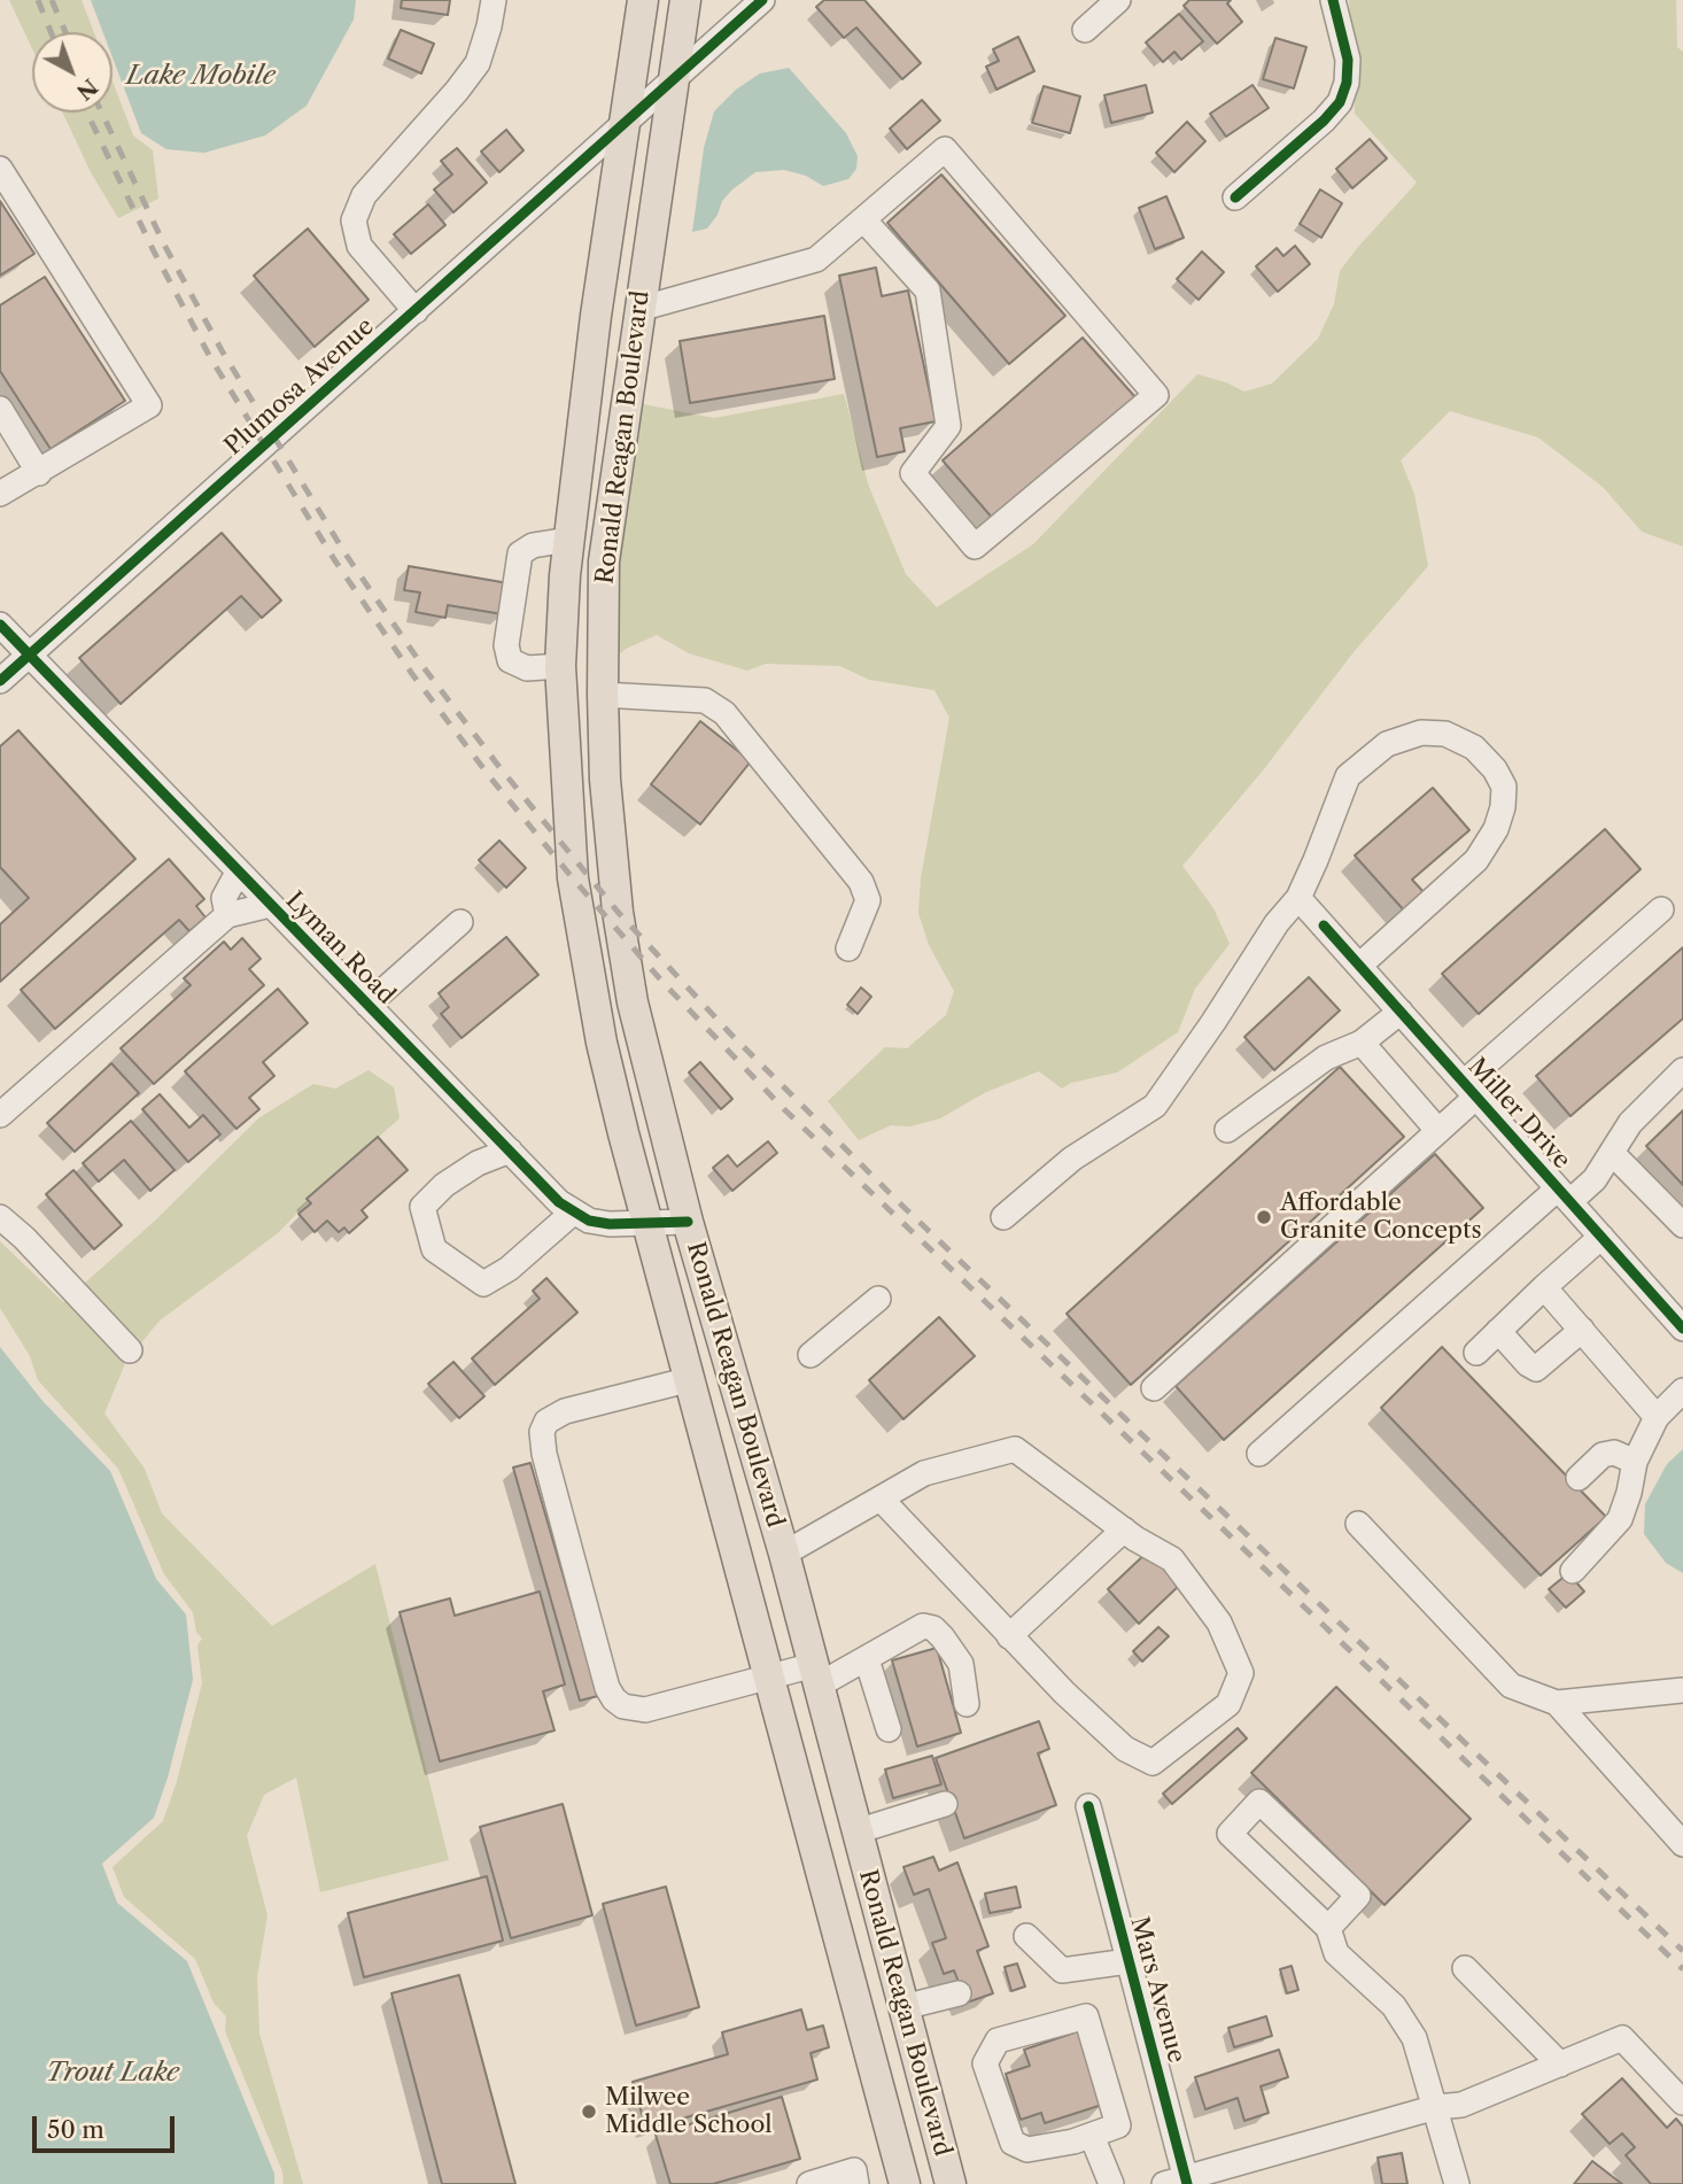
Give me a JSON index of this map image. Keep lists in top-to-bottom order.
{
  "streets": {
    "main road": ["Ronald Reagan Boulevard"],
    "street": [
      "Plumosa Avenue",
      "Lyman Road",
      "Miller Drive",
      "Mars Avenue"
    ]
  },
  "crossings": [
    ["Plumosa Avenue", "Ronald Reagan Boulevard"],
    ["Plumosa Avenue", "Lyman Road"],
    ["Ronald Reagan Boulevard", "Lyman Road"]
  ],
  "water": ["Lake Mobile", "Trout Lake"],
  "places": ["Affordable Granite Concepts", "Milwee Middle School"],
  "scale_bar": "50 m",
  "north": "bottom right"
}
